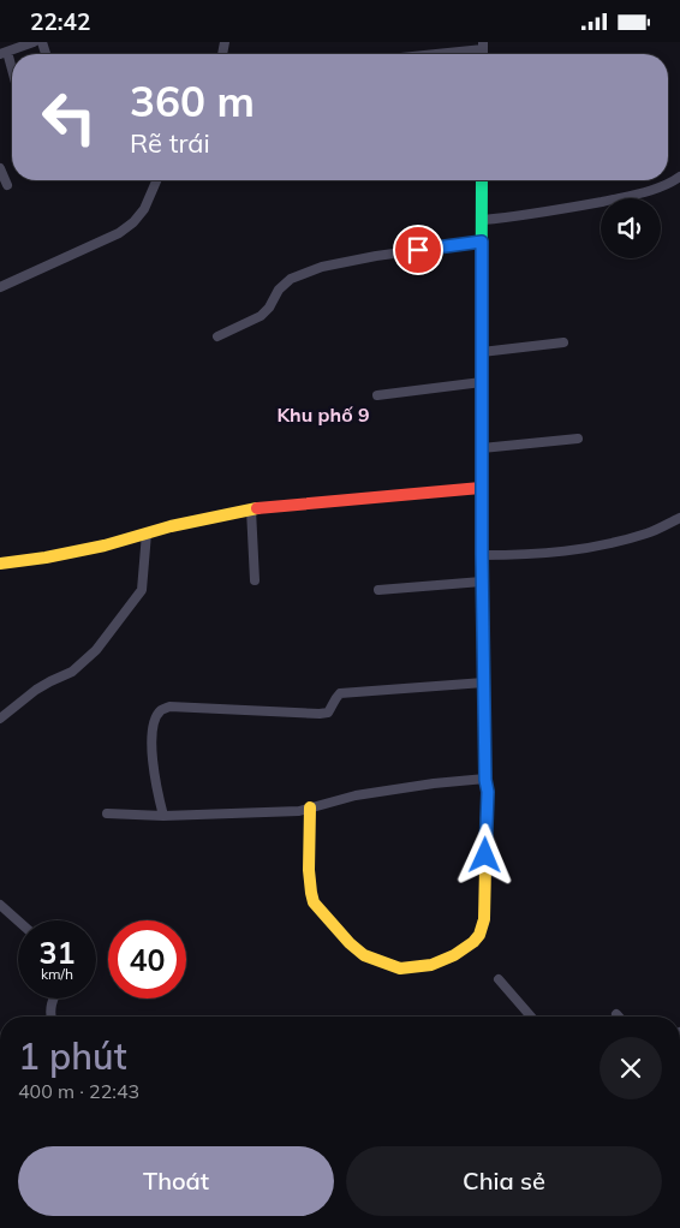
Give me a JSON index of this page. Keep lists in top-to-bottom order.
{
  "districts": ["Khu phố 9"],
  "page": {
    "status": "22:42",
    "turn": ["360 m", "Rẽ trái"],
    "speed": "31 km/h",
    "limit": "40",
    "heading": ["1 phút", "400 m · 22:43"],
    "buttons": ["Thoát", "Chia sẻ"]
  }
}
